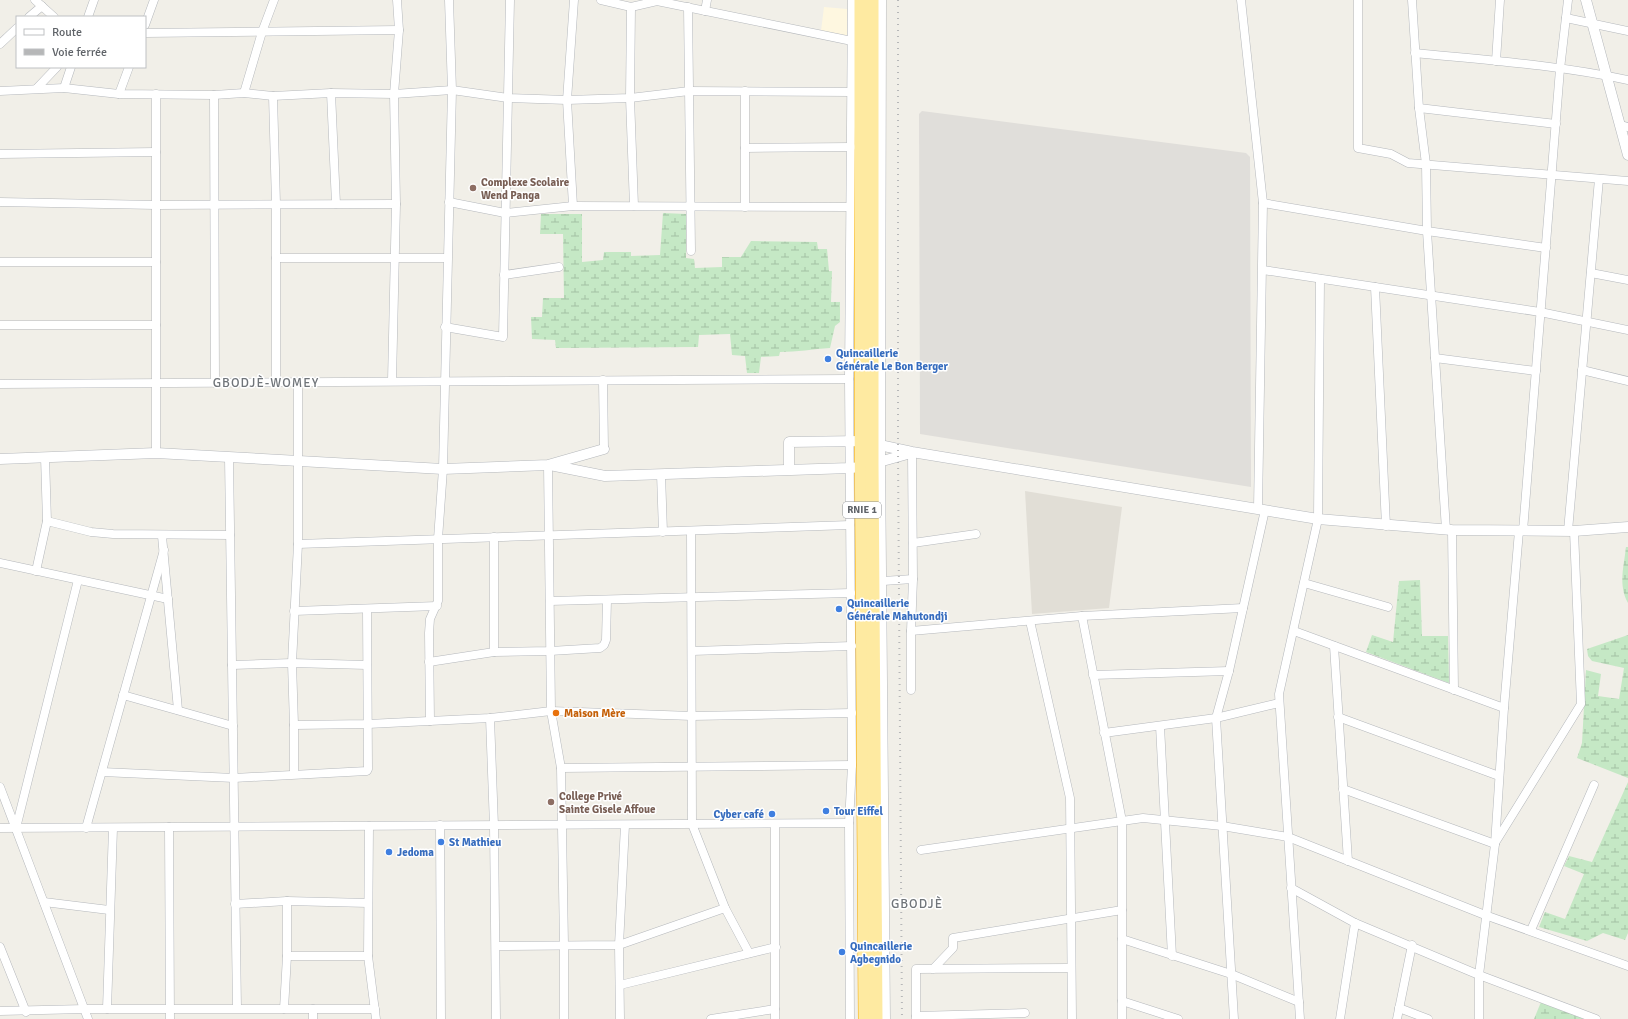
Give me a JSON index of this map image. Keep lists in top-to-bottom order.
{
  "streets": {
    "highway": ["RNIE 1"]
  },
  "districts": ["GBODJÈ-WOMEY", "GBODJÈ"],
  "places": [
    "Complexe Scolaire Wend Panga",
    "Quincaillerie Générale Le Bon Berger",
    "Quincaillerie Générale Mahutondji",
    "Maison Mère",
    "College Privé Sainte Gisele Affoue",
    "Tour Eiffel",
    "Cyber café",
    "St Mathieu",
    "Jedoma",
    "Quincaillerie Agbegnido"
  ],
  "legend": ["Route", "Voie ferrée"]
}
